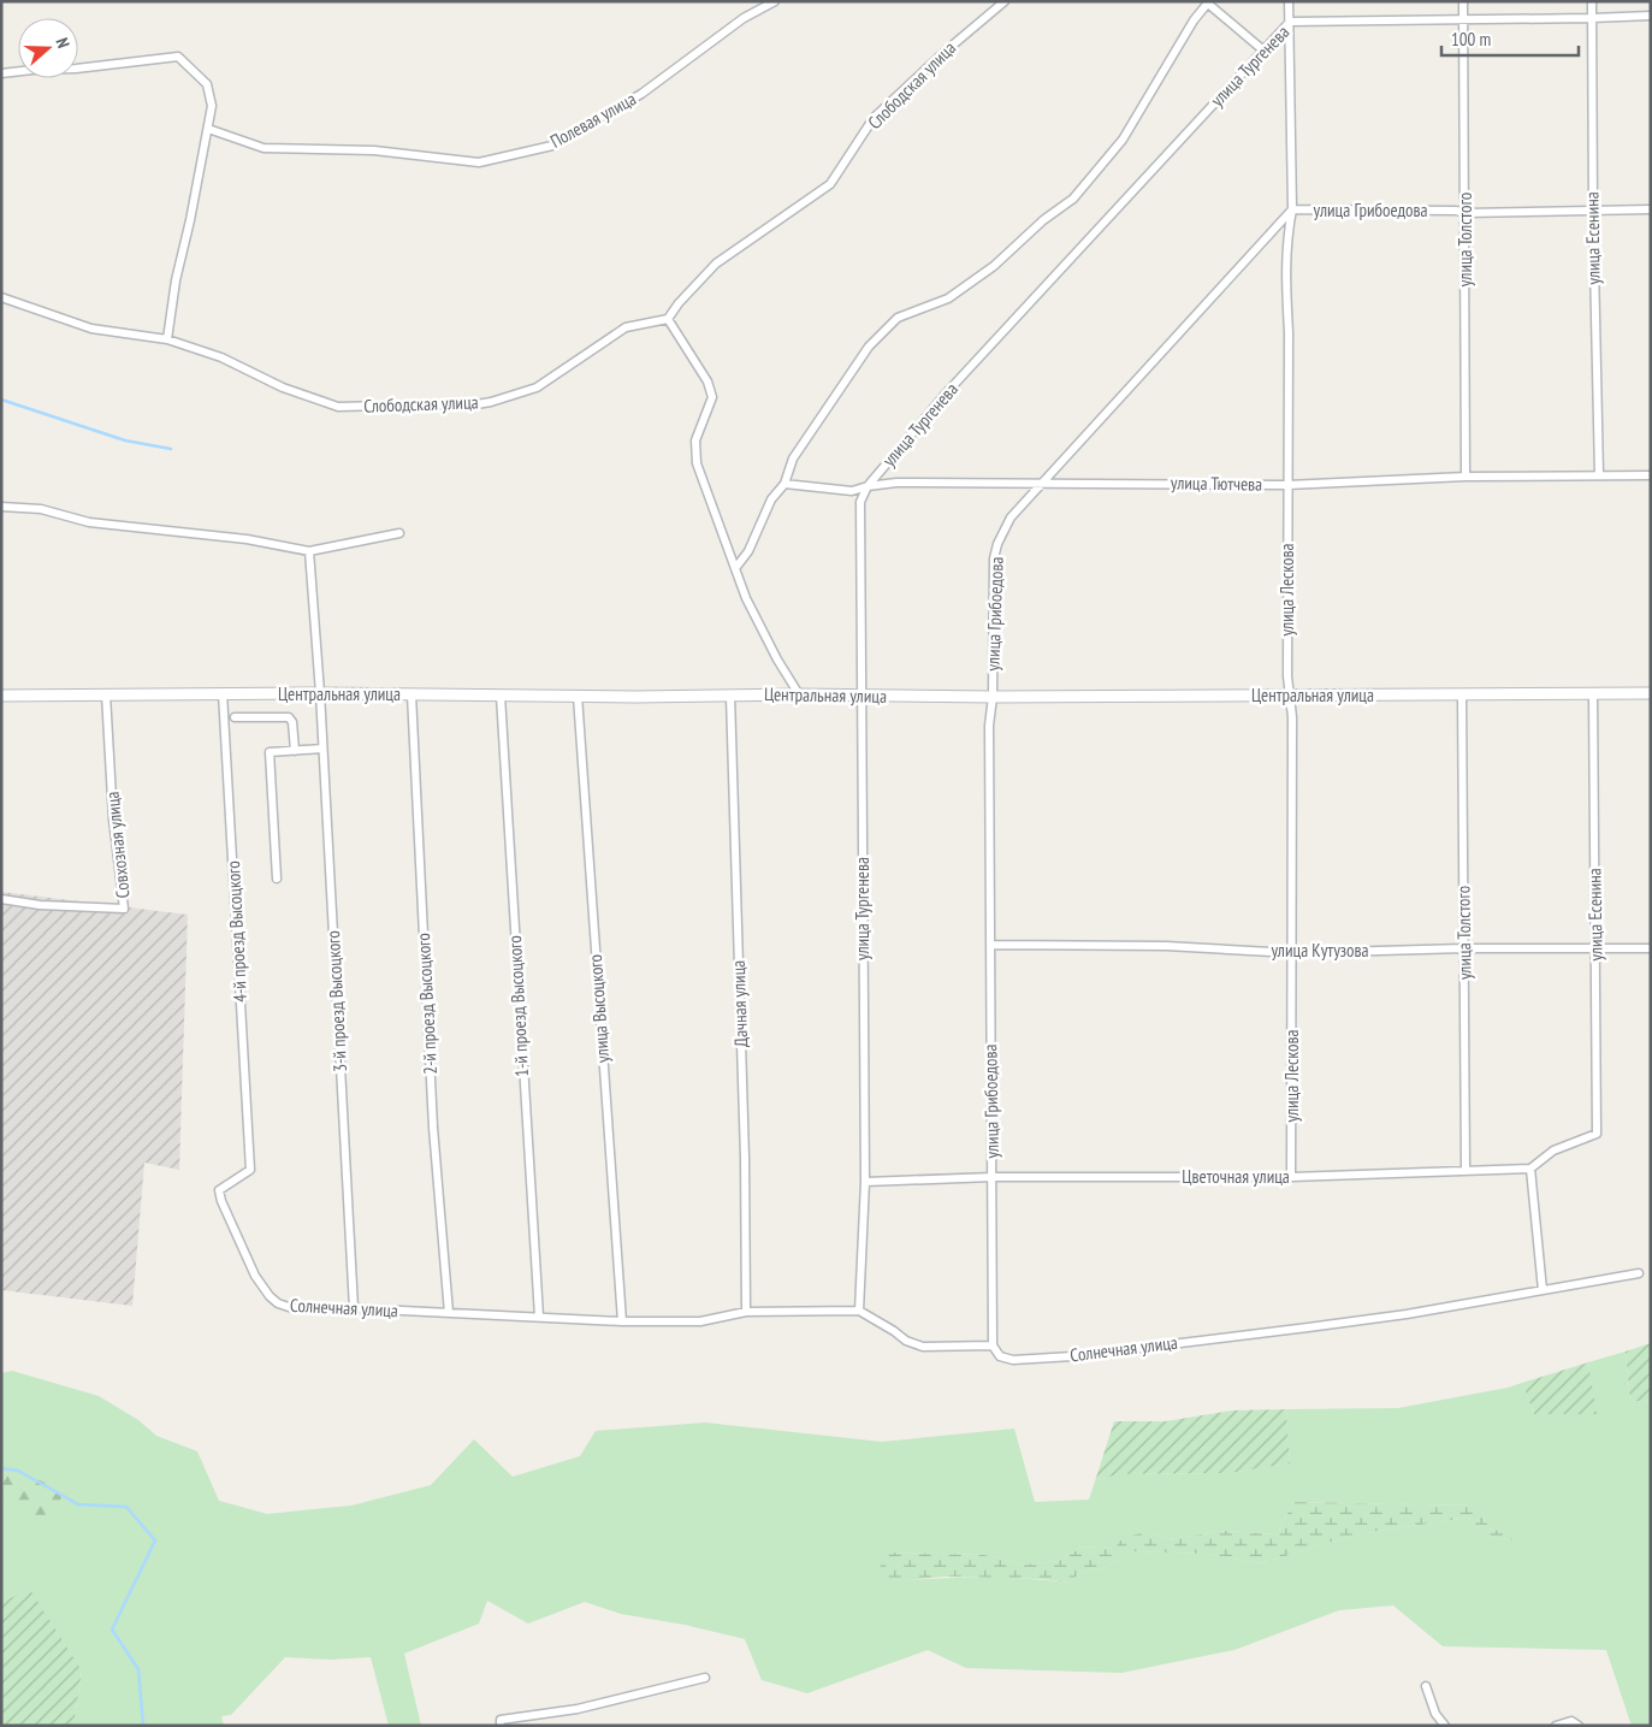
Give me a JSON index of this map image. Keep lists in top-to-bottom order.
{
  "streets": {
    "street": [
      "улица Тургенева",
      "Слободская улица",
      "Полевая улица",
      "улица Грибоедова",
      "улица Есенина",
      "улица Толстого",
      "улица Тютчева",
      "улица Лескова",
      "Центральная улица",
      "Совхозная улица",
      "4-й проезд Высоцкого",
      "улица Кутузова",
      "3-й проезд Высоцкого",
      "2-й проезд Высоцкого",
      "Дачная улица",
      "1-й проезд Высоцкого",
      "улица Высоцкого",
      "Цветочная улица",
      "Солнечная улица"
    ]
  },
  "crossings": [
    ["улица Тургенева", "улица Есенина"],
    ["улица Тургенева", "улица Толстого"],
    ["улица Тургенева", "улица Тютчева"],
    ["улица Тургенева", "улица Лескова"],
    ["улица Тургенева", "Центральная улица"],
    ["улица Тургенева", "Цветочная улица"],
    ["улица Грибоедова", "улица Есенина"],
    ["улица Грибоедова", "улица Толстого"],
    ["улица Грибоедова", "улица Тютчева"],
    ["улица Грибоедова", "улица Лескова"],
    ["улица Грибоедова", "Центральная улица"],
    ["улица Грибоедова", "улица Кутузова"],
    ["улица Грибоедова", "Цветочная улица"],
    ["улица Грибоедова", "Солнечная улица"],
    ["улица Есенина", "улица Тютчева"],
    ["улица Есенина", "Центральная улица"],
    ["улица Есенина", "улица Кутузова"],
    ["улица Есенина", "Цветочная улица"],
    ["улица Толстого", "улица Тютчева"],
    ["улица Толстого", "Центральная улица"],
    ["улица Толстого", "улица Кутузова"],
    ["улица Толстого", "Цветочная улица"],
    ["улица Тютчева", "улица Лескова"],
    ["улица Лескова", "Центральная улица"],
    ["улица Лескова", "улица Кутузова"],
    ["улица Лескова", "Цветочная улица"],
    ["Центральная улица", "Совхозная улица"],
    ["Центральная улица", "4-й проезд Высоцкого"],
    ["Центральная улица", "3-й проезд Высоцкого"],
    ["Центральная улица", "2-й проезд Высоцкого"],
    ["Центральная улица", "Дачная улица"],
    ["Центральная улица", "1-й проезд Высоцкого"],
    ["Центральная улица", "улица Высоцкого"],
    ["4-й проезд Высоцкого", "Солнечная улица"],
    ["3-й проезд Высоцкого", "Солнечная улица"],
    ["2-й проезд Высоцкого", "Солнечная улица"],
    ["1-й проезд Высоцкого", "Солнечная улица"],
    ["улица Высоцкого", "Солнечная улица"]
  ],
  "scale_bar": "100 m",
  "north": "right"
}
